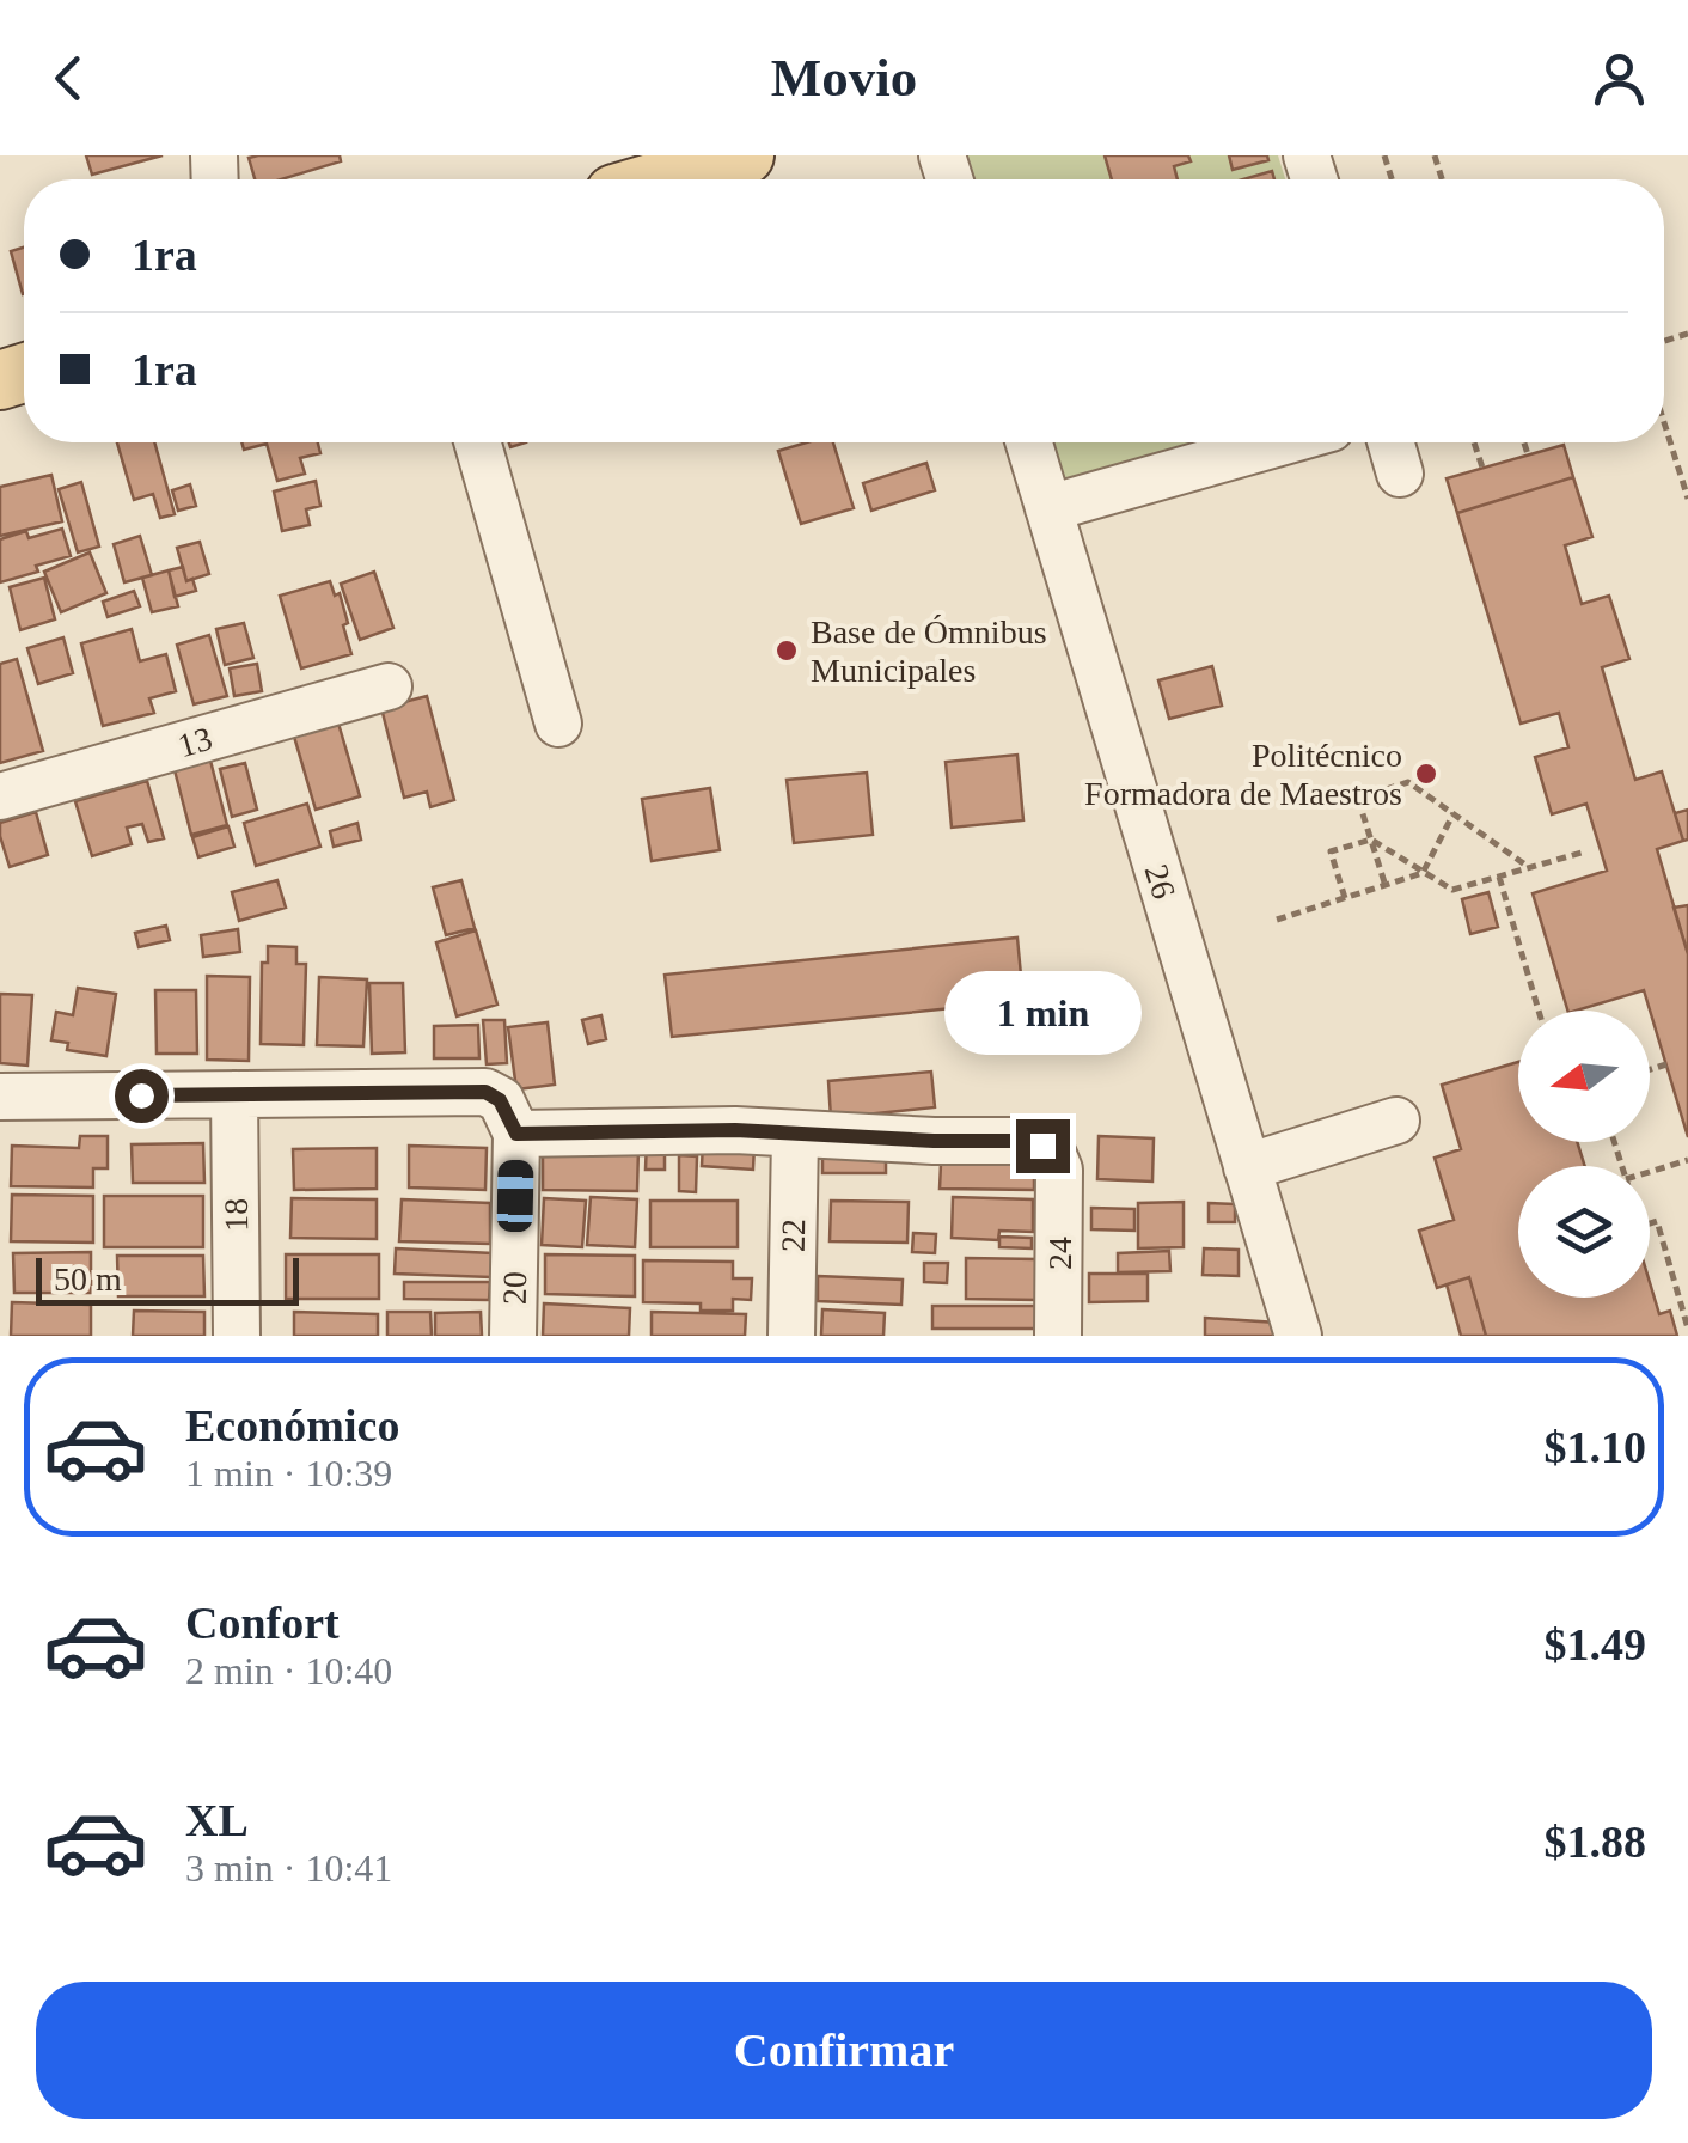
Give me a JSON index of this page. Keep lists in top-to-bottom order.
{
  "streets": {
    "street": [
      "13",
      "26",
      "18",
      "22",
      "24",
      "20"
    ]
  },
  "crossings": [
    ["22", "24"]
  ],
  "places": ["Base de Ómnibus Municipales", "Politécnico Formadora de Maestros"],
  "scale_bar": "50 m",
  "north": "left",
  "page": {
    "header": "Movio",
    "banner": ["1ra", "1ra"],
    "bubble": "1 min",
    "scale": "50 m",
    "list": [
      {
        "name": "Económico",
        "note": "1 min · 10:39",
        "value": "$1.10"
      },
      {
        "name": "Confort",
        "note": "2 min · 10:40",
        "value": "$1.49"
      },
      {
        "name": "XL",
        "note": "3 min · 10:41",
        "value": "$1.88"
      }
    ],
    "buttons": "Confirmar"
  }
}
